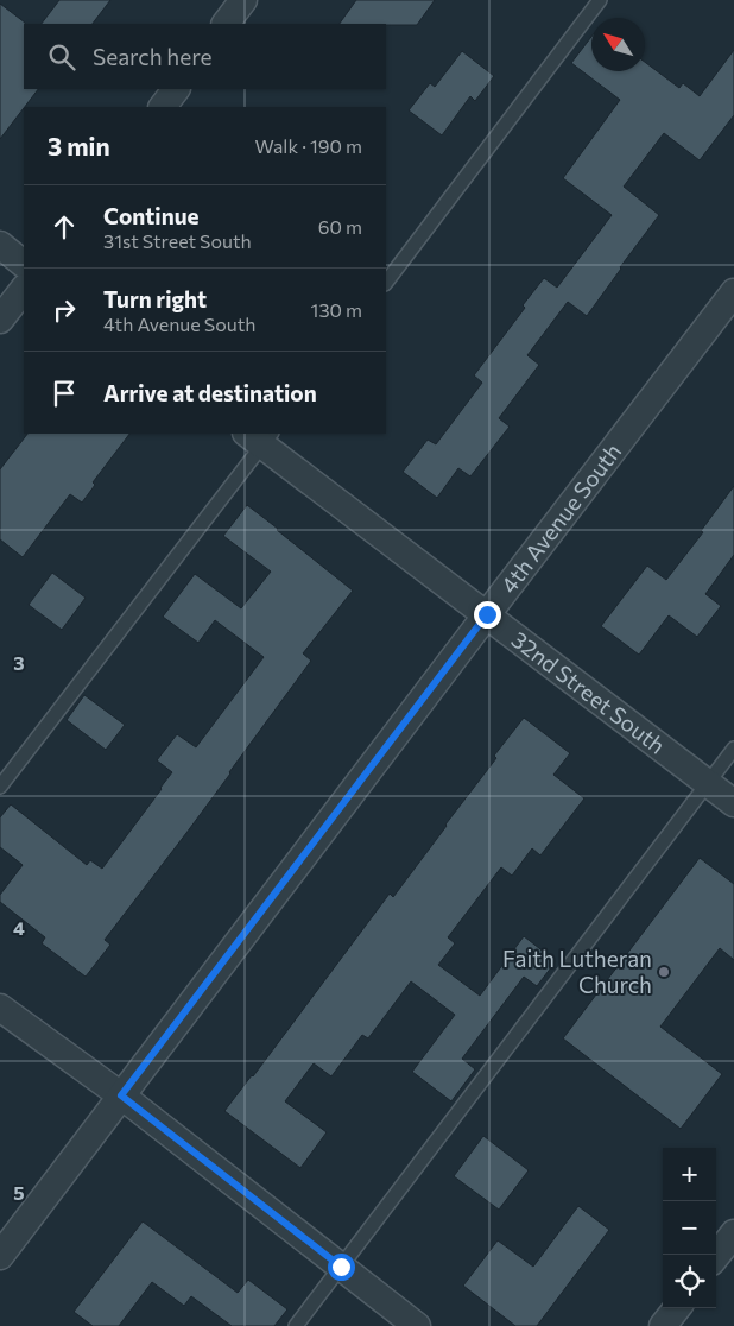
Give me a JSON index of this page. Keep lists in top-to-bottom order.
{
  "streets": {
    "street": ["4th Avenue South", "32nd Street South"]
  },
  "crossings": [
    ["4th Avenue South", "32nd Street South"]
  ],
  "places": ["Faith Lutheran Church"],
  "north": "top left",
  "page": {
    "search": "Search here",
    "heading": ["3 min", "Walk · 190 m"],
    "list": [
      ["Continue", "31st Street South", "60 m"],
      ["Turn right", "4th Avenue South", "130 m"],
      "Arrive at destination"
    ],
    "map_buttons": ["+", "−"]
  },
  "grid": {
    "rows": ["3", "4", "5"]
  }
}
